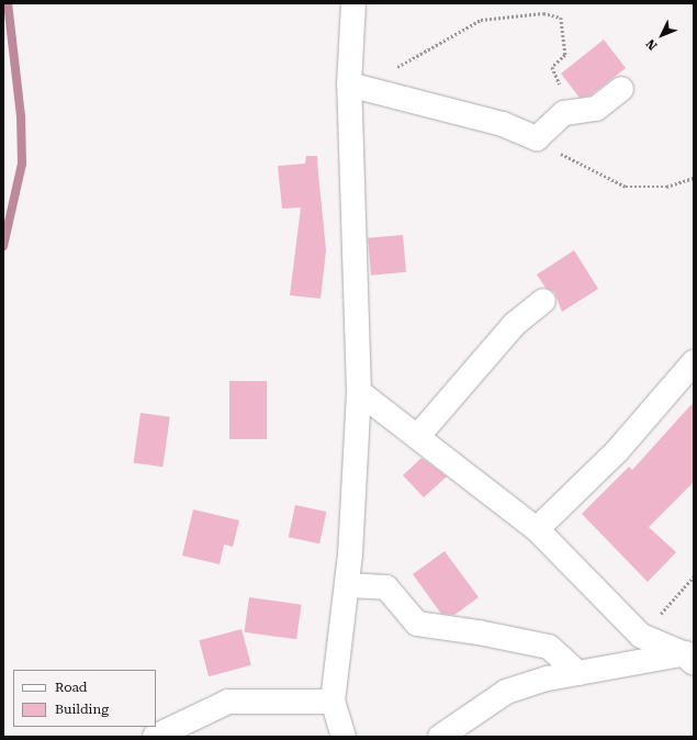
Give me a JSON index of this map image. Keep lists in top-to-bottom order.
{
  "legend": ["Road", "Building"],
  "north": "bottom left"
}
